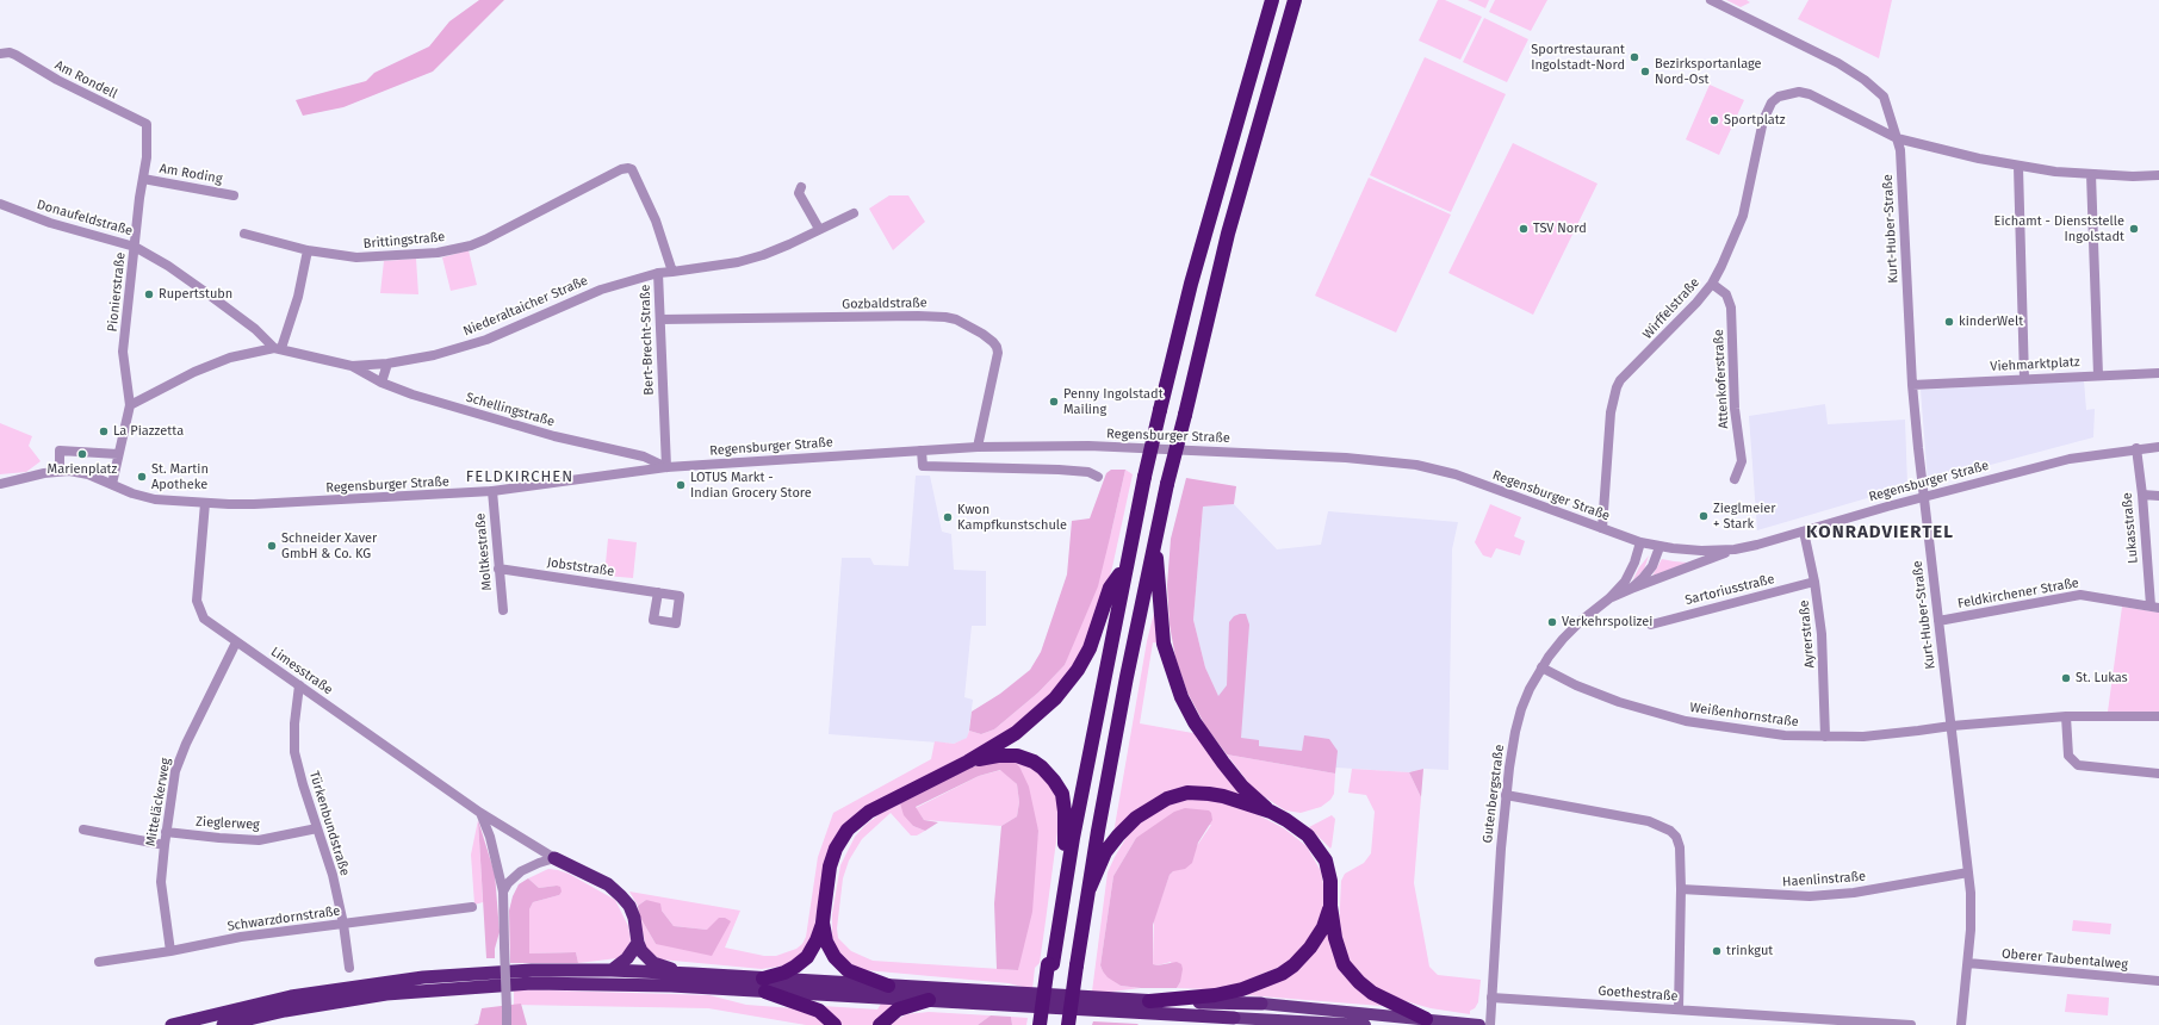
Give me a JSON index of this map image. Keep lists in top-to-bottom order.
{
  "streets": {
    "street": [
      "Am Rondell",
      "Am Roding",
      "Donaufeldstraße",
      "Kurt-Huber-Straße",
      "Brittingstraße",
      "Pionierstraße",
      "Gozbaldstraße",
      "Niederaltaicher Straße",
      "Wirffelstraße",
      "Bert-Brecht-Straße",
      "Viehmarktplatz",
      "Attenkoferstraße",
      "Schellingstraße",
      "Regensburger Straße",
      "Lukasstraße",
      "Moltkestraße",
      "Jobststraße",
      "Sartoriusstraße",
      "Feldkirchener Straße",
      "Ayrerstraße",
      "Limesstraße",
      "Weißenhornstraße",
      "Gutenbergstraße",
      "Mitteläckerweg",
      "Zieglerweg",
      "Türkenbundstraße",
      "Haenlinstraße",
      "Schwarzdornstraße",
      "Oberer Taubentalweg",
      "Goethestraße"
    ]
  },
  "crossings": [
    ["Am Rondell", "Pionierstraße"],
    ["Am Roding", "Pionierstraße"],
    ["Donaufeldstraße", "Pionierstraße"],
    ["Donaufeldstraße", "Niederaltaicher Straße"],
    ["Kurt-Huber-Straße", "Wirffelstraße"],
    ["Kurt-Huber-Straße", "Viehmarktplatz"],
    ["Kurt-Huber-Straße", "Regensburger Straße"],
    ["Kurt-Huber-Straße", "Feldkirchener Straße"],
    ["Kurt-Huber-Straße", "Weißenhornstraße"],
    ["Kurt-Huber-Straße", "Haenlinstraße"],
    ["Kurt-Huber-Straße", "Oberer Taubentalweg"],
    ["Brittingstraße", "Bert-Brecht-Straße"],
    ["Pionierstraße", "Niederaltaicher Straße"],
    ["Gozbaldstraße", "Bert-Brecht-Straße"],
    ["Gozbaldstraße", "Regensburger Straße"],
    ["Niederaltaicher Straße", "Bert-Brecht-Straße"],
    ["Niederaltaicher Straße", "Schellingstraße"],
    ["Wirffelstraße", "Attenkoferstraße"],
    ["Wirffelstraße", "Regensburger Straße"],
    ["Bert-Brecht-Straße", "Schellingstraße"],
    ["Bert-Brecht-Straße", "Regensburger Straße"],
    ["Schellingstraße", "Regensburger Straße"],
    ["Regensburger Straße", "Lukasstraße"],
    ["Regensburger Straße", "Moltkestraße"],
    ["Regensburger Straße", "Ayrerstraße"],
    ["Regensburger Straße", "Limesstraße"],
    ["Regensburger Straße", "Gutenbergstraße"],
    ["Lukasstraße", "Feldkirchener Straße"],
    ["Moltkestraße", "Jobststraße"],
    ["Sartoriusstraße", "Ayrerstraße"],
    ["Ayrerstraße", "Weißenhornstraße"],
    ["Limesstraße", "Mitteläckerweg"],
    ["Limesstraße", "Türkenbundstraße"],
    ["Weißenhornstraße", "Gutenbergstraße"],
    ["Gutenbergstraße", "Goethestraße"],
    ["Mitteläckerweg", "Zieglerweg"],
    ["Mitteläckerweg", "Schwarzdornstraße"],
    ["Zieglerweg", "Türkenbundstraße"],
    ["Türkenbundstraße", "Schwarzdornstraße"]
  ],
  "districts": ["FELDKIRCHEN", "KONRADVIERTEL"],
  "places": [
    "Sportrestaurant Ingolstadt-Nord",
    "Bezirksportanlage Nord-Ost",
    "Sportplatz",
    "TSV Nord",
    "Eichamt - Dienststelle Ingolstadt",
    "Rupertstubn",
    "kinderWelt",
    "Penny Ingolstadt Mailing",
    "La Piazzetta",
    "Marienplatz",
    "St. Martin Apotheke",
    "LOTUS Markt - Indian Grocery Store",
    "Zieglmeier + Stark",
    "Kwon Kampfkunstschule",
    "Schneider Xaver GmbH & Co. KG",
    "Verkehrspolizei",
    "St. Lukas",
    "trinkgut"
  ]
}
